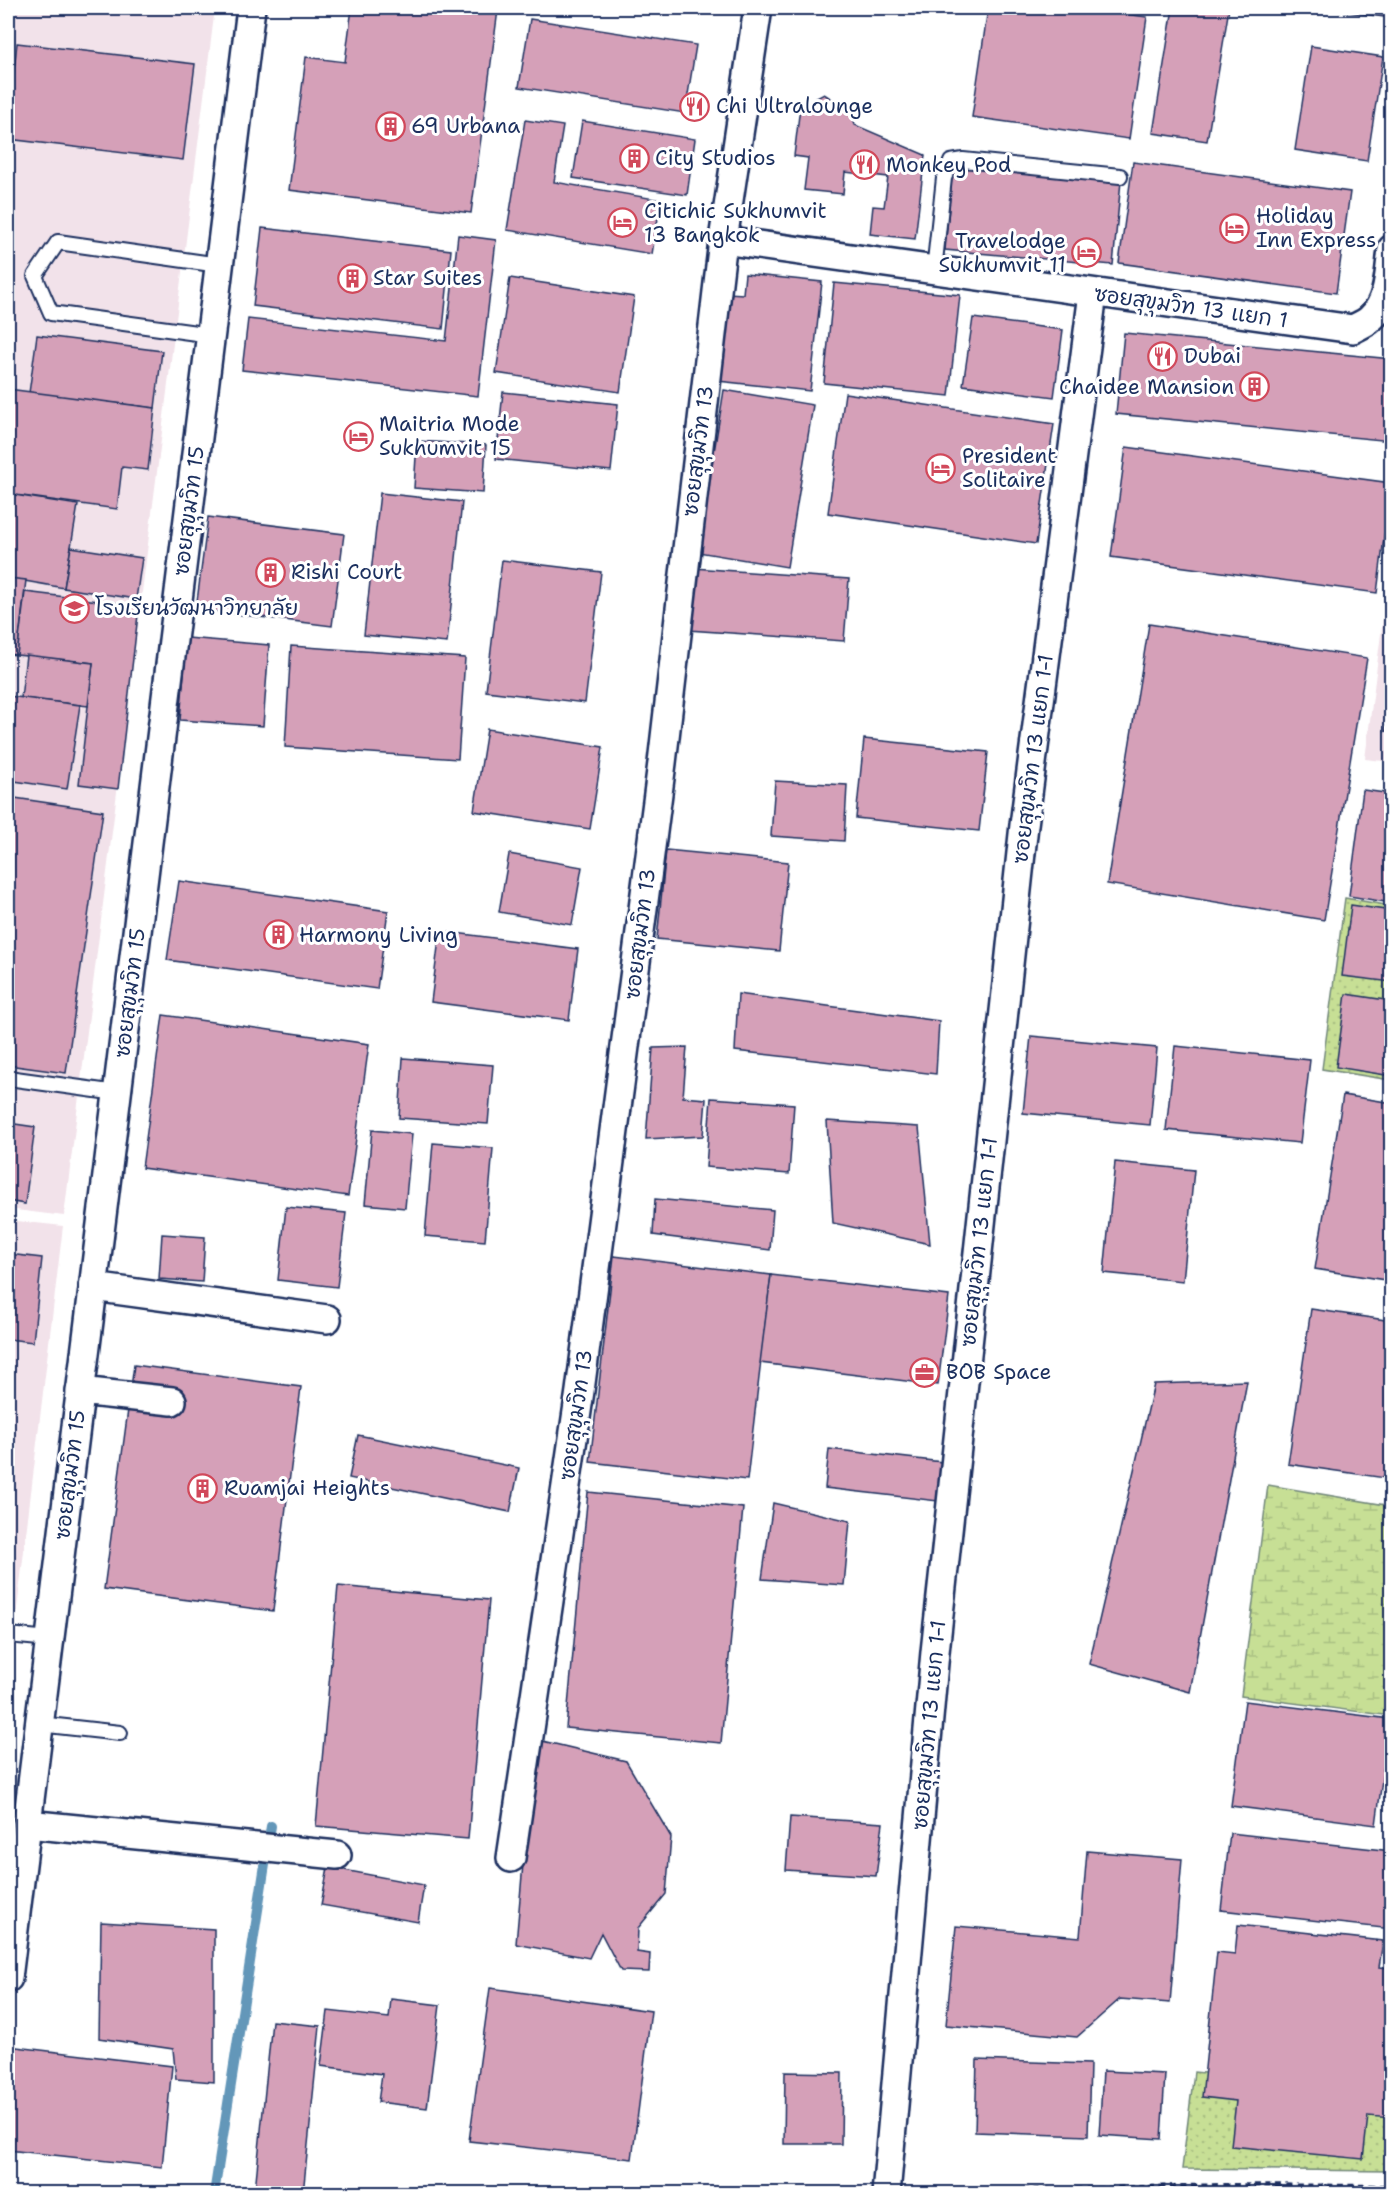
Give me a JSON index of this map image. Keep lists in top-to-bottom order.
{
  "streets": {
    "street": [
      "ซอยสุขุมวิท 13 แยก 1",
      "ซอยสุขุมวิท 13",
      "ซอยสุขุมวิท 15",
      "ซอยสุขุมวิท 13 แยก 1-1"
    ]
  },
  "crossings": [
    ["ซอยสุขุมวิท 13 แยก 1", "ซอยสุขุมวิท 13"],
    ["ซอยสุขุมวิท 13 แยก 1", "ซอยสุขุมวิท 13 แยก 1-1"]
  ],
  "places": {
    "restaurant": ["Chi Ultralounge", "Monkey Pod", "Dubai"],
    "building": [
      "69 Urbana",
      "City Studios",
      "Star Suites",
      "Chaidee Mansion",
      "Rishi Court",
      "Harmony Living",
      "Ruamjai Heights"
    ],
    "hotel": [
      "Citichic Sukhumvit 13 Bangkok",
      "Holiday Inn Express",
      "Travelodge Sukhumvit 11",
      "Maitria Mode Sukhumvit 15",
      "President Solitaire"
    ],
    "school or university": ["โรงเรียนวัฒนาวิทยาลัย"],
    "office": ["BOB Space"]
  }
}
